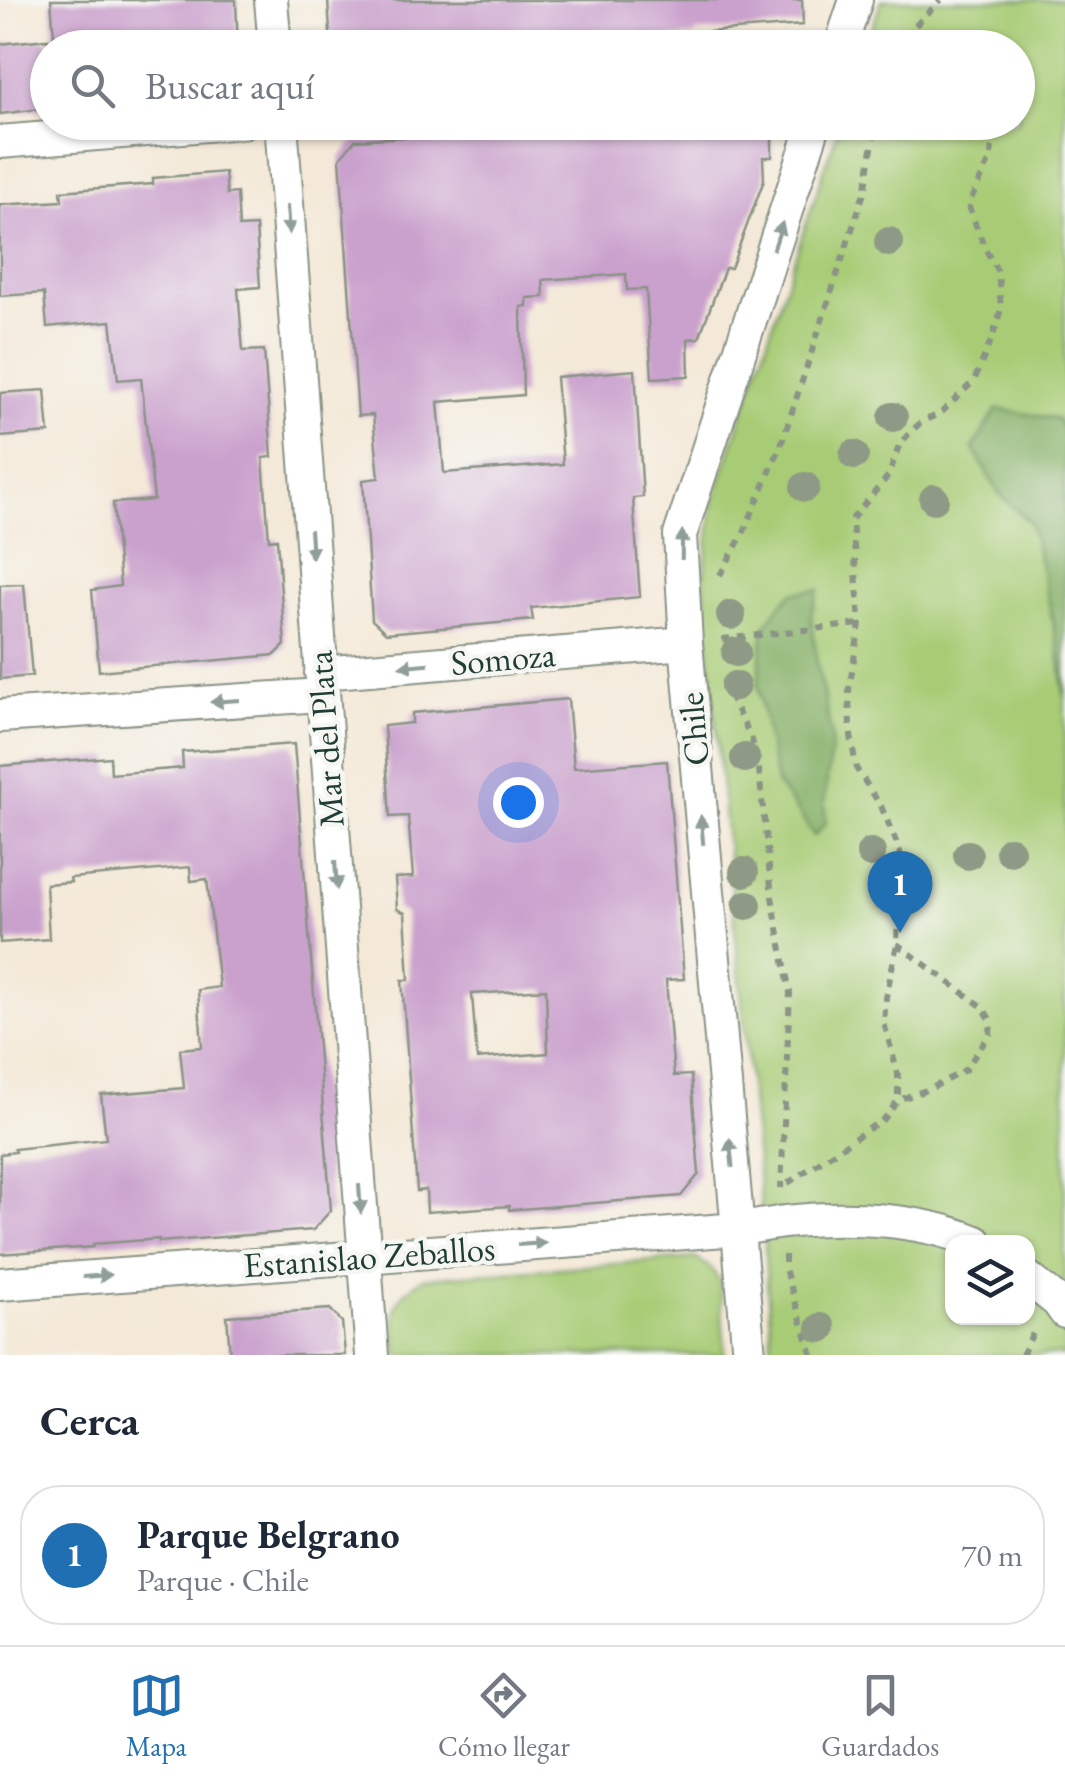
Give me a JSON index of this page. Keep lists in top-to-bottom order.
{
  "streets": {
    "street": [
      "Somoza",
      "Chile",
      "Mar del Plata",
      "Estanislao Zeballos"
    ]
  },
  "crossings": [
    ["Somoza", "Chile"],
    ["Somoza", "Mar del Plata"],
    ["Chile", "Estanislao Zeballos"],
    ["Mar del Plata", "Estanislao Zeballos"]
  ],
  "one_way": [
    "Somoza",
    "Chile",
    "Mar del Plata",
    "Estanislao Zeballos"
  ],
  "page": {
    "search": "Buscar aquí",
    "pins": "1",
    "heading": "Cerca",
    "list": [
      {
        "mark": "1",
        "name": "Parque Belgrano",
        "note": "Parque · Chile",
        "value": "70 m"
      }
    ],
    "nav": ["Mapa", "Cómo llegar", "Guardados"]
  }
}
